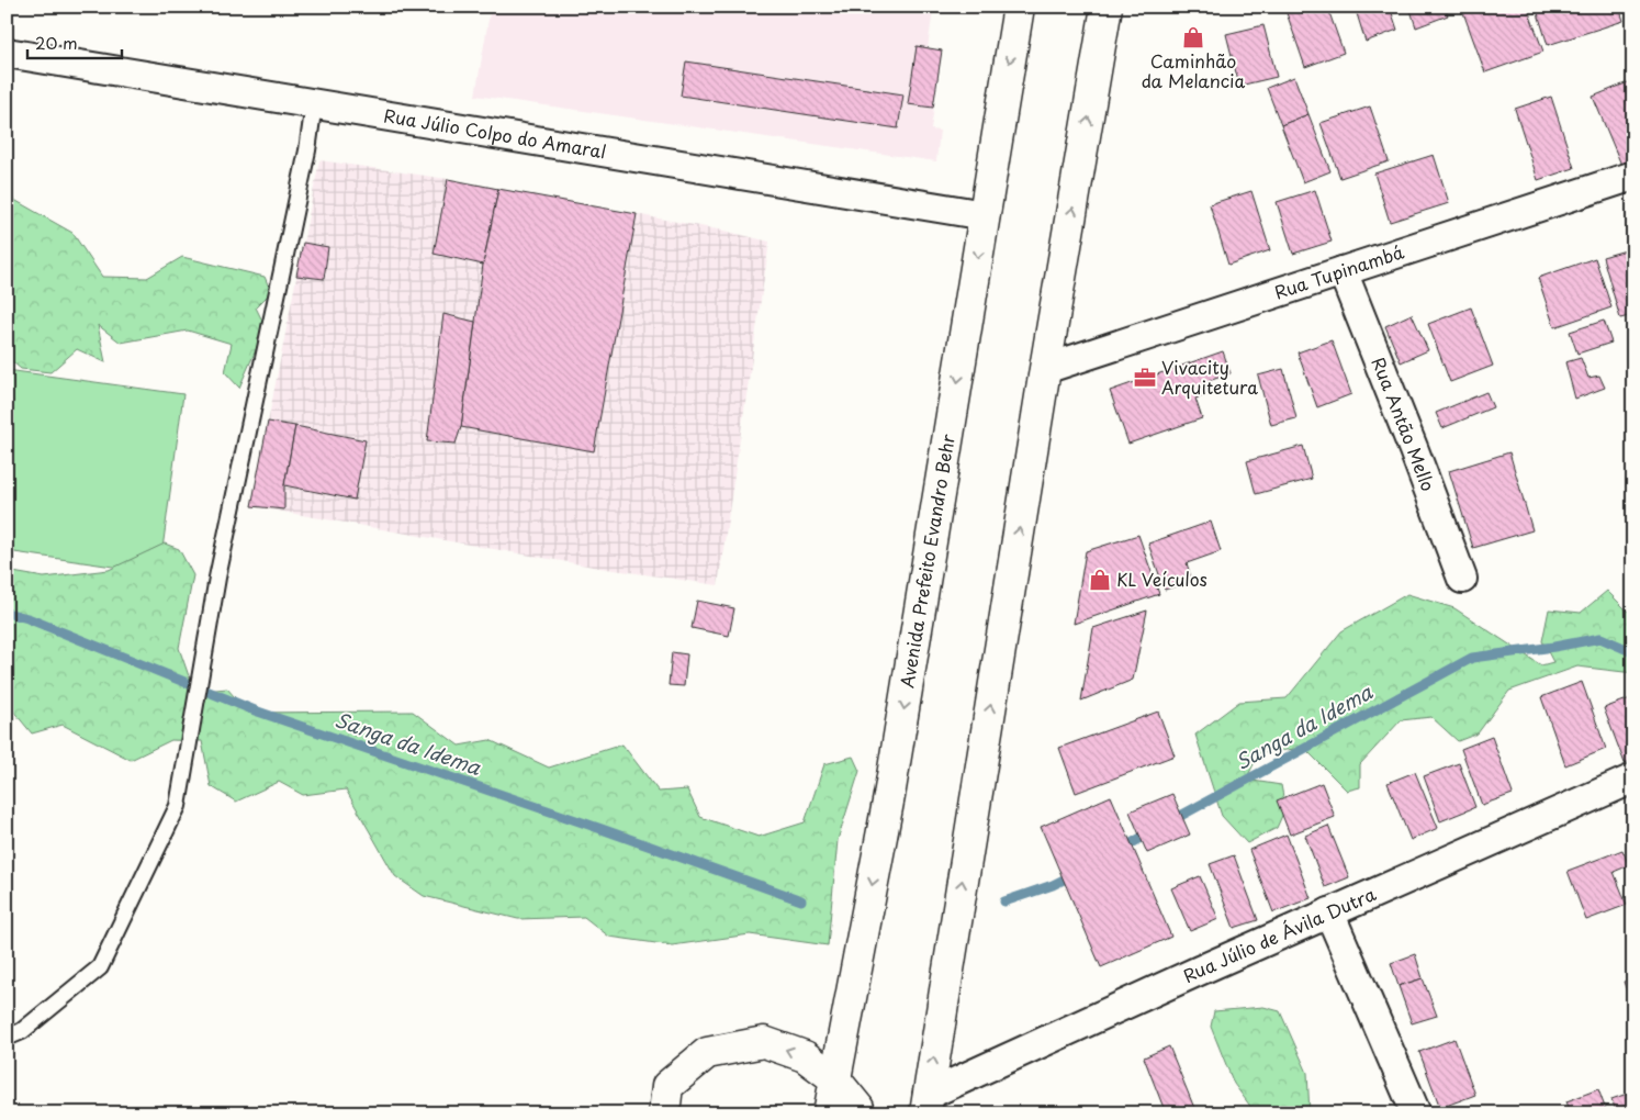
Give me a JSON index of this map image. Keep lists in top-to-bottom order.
{
  "streets": {
    "highway": ["Avenida Prefeito Evandro Behr"],
    "street": [
      "Rua Júlio Colpo do Amaral",
      "Rua Tupinambá",
      "Rua Antão Mello",
      "Rua Júlio de Ávila Dutra"
    ]
  },
  "crossings": [
    ["Rua Júlio Colpo do Amaral", "Avenida Prefeito Evandro Behr"],
    ["Rua Tupinambá", "Rua Antão Mello"]
  ],
  "water": ["Sanga da Idema"],
  "places": {
    "shop": ["Caminhão da Melancia", "KL Veículos"],
    "office": ["Vivacity Arquitetura"]
  },
  "scale_bar": "20 m"
}
